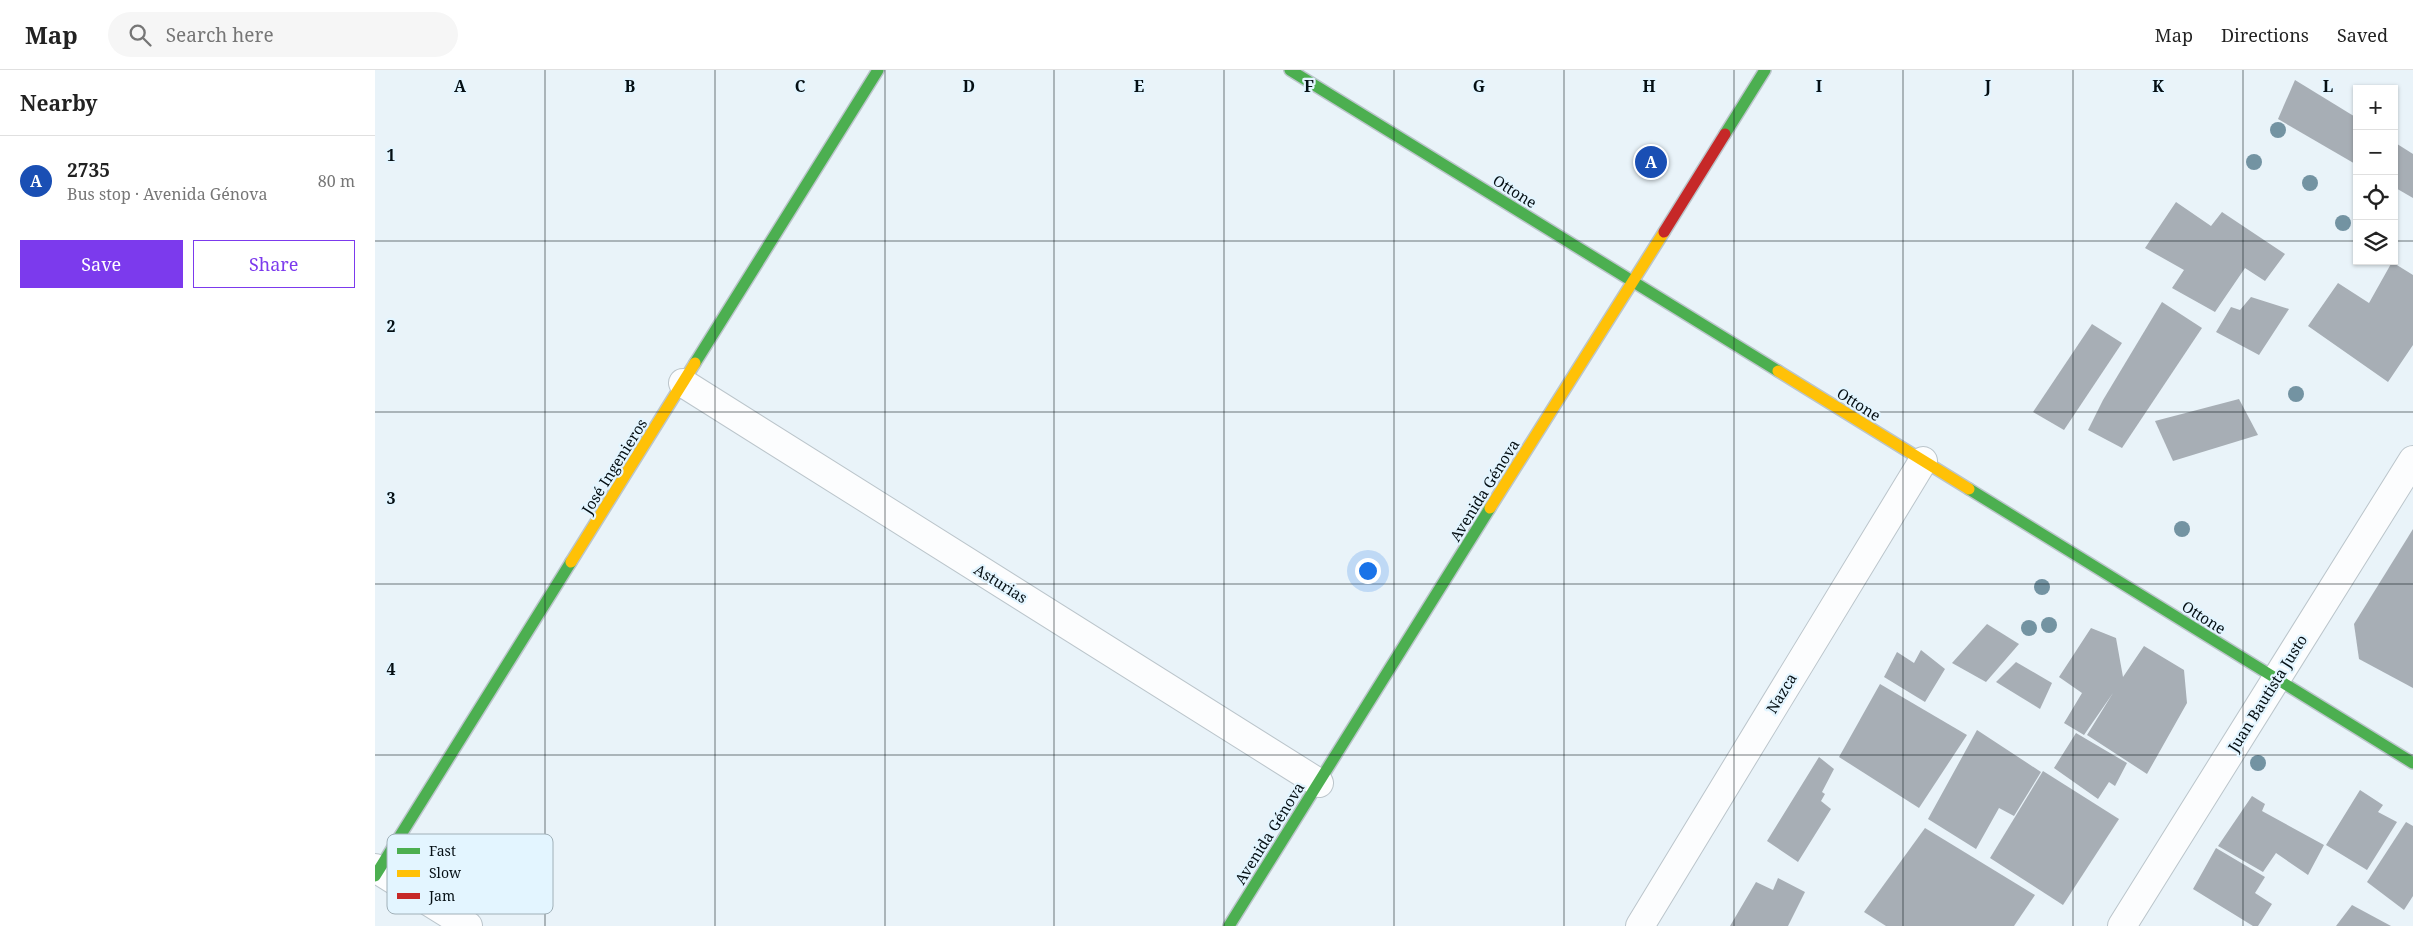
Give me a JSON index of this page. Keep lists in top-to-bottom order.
{
  "streets": {
    "street": [
      "Ottone",
      "José Ingenieros",
      "Avenida Génova",
      "Asturias",
      "Nazca",
      "Juan Bautista Justo"
    ]
  },
  "crossings": [
    ["Ottone", "Avenida Génova"],
    ["Ottone", "Nazca"],
    ["Ottone", "Juan Bautista Justo"],
    ["José Ingenieros", "Asturias"],
    ["Avenida Génova", "Asturias"]
  ],
  "legend": ["Fast", "Slow", "Jam"],
  "page": {
    "header": "Map",
    "search": "Search here",
    "nav": ["Map", "Directions", "Saved"],
    "heading": "Nearby",
    "map_buttons": ["+", "−"],
    "list": [
      {
        "mark": "A",
        "name": "2735",
        "note": "Bus stop · Avenida Génova",
        "value": "80 m"
      }
    ],
    "pins": "A",
    "buttons": ["Save", "Share"]
  },
  "grid": {
    "columns": [
      "A",
      "B",
      "C",
      "D",
      "E",
      "F",
      "G",
      "H",
      "I",
      "J",
      "K",
      "L"
    ],
    "rows": [
      "1",
      "2",
      "3",
      "4"
    ]
  }
}
